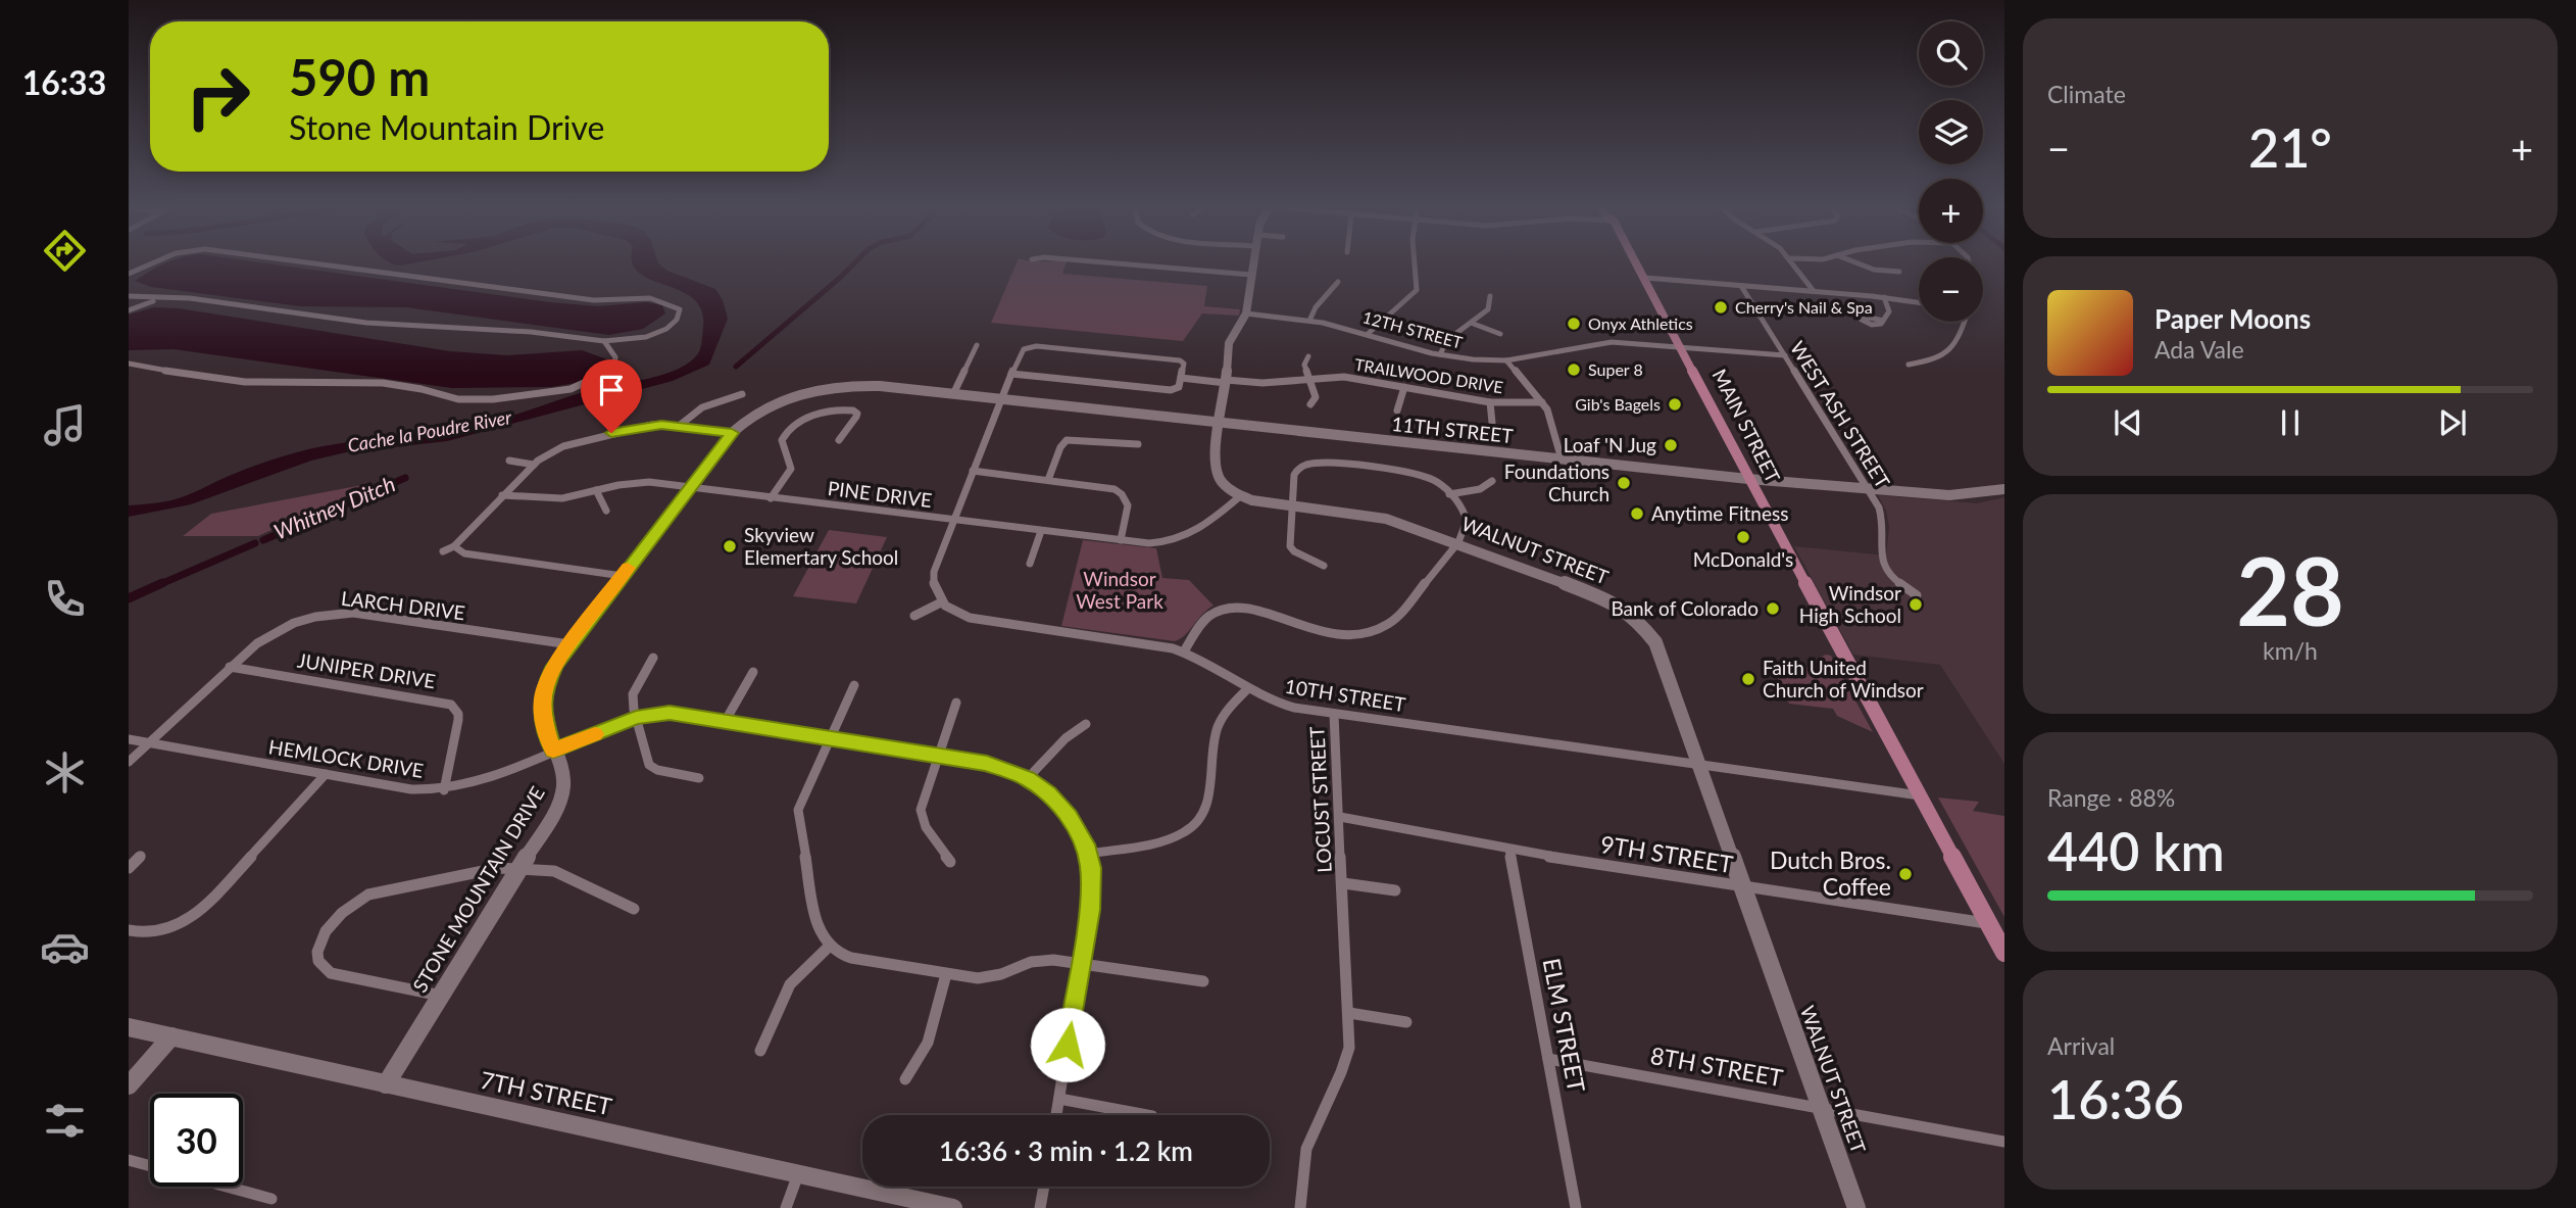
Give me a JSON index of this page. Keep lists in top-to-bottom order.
{
  "streets": {
    "main road": ["MAIN STREET"],
    "street": [
      "12TH STREET",
      "TRAILWOOD DRIVE",
      "WEST ASH STREET",
      "11TH STREET",
      "PINE DRIVE",
      "WALNUT STREET",
      "LARCH DRIVE",
      "JUNIPER DRIVE",
      "10TH STREET",
      "HEMLOCK DRIVE",
      "LOCUST STREET",
      "9TH STREET",
      "STONE MOUNTAIN DRIVE",
      "ELM STREET",
      "8TH STREET",
      "7TH STREET"
    ]
  },
  "crossings": [
    ["12TH STREET", "WEST ASH STREET"],
    ["12TH STREET", "MAIN STREET"],
    ["WEST ASH STREET", "11TH STREET"],
    ["MAIN STREET", "11TH STREET"],
    ["MAIN STREET", "10TH STREET"],
    ["MAIN STREET", "9TH STREET"],
    ["11TH STREET", "STONE MOUNTAIN DRIVE"],
    ["PINE DRIVE", "WALNUT STREET"],
    ["PINE DRIVE", "STONE MOUNTAIN DRIVE"],
    ["WALNUT STREET", "10TH STREET"],
    ["WALNUT STREET", "9TH STREET"],
    ["WALNUT STREET", "8TH STREET"],
    ["LARCH DRIVE", "JUNIPER DRIVE"],
    ["LARCH DRIVE", "HEMLOCK DRIVE"],
    ["LARCH DRIVE", "STONE MOUNTAIN DRIVE"],
    ["JUNIPER DRIVE", "HEMLOCK DRIVE"],
    ["10TH STREET", "LOCUST STREET"],
    ["HEMLOCK DRIVE", "STONE MOUNTAIN DRIVE"],
    ["LOCUST STREET", "9TH STREET"],
    ["9TH STREET", "ELM STREET"],
    ["STONE MOUNTAIN DRIVE", "7TH STREET"],
    ["ELM STREET", "8TH STREET"]
  ],
  "water": ["Cache la Poudre River", "Whitney Ditch"],
  "parks": ["Windsor West Park"],
  "places": [
    "Cherry's Nail & Spa",
    "Onyx Athletics",
    "Super 8",
    "Gib's Bagels",
    "Loaf 'N Jug",
    "Foundations Church",
    "Anytime Fitness",
    "McDonald's",
    "Skyview Elemertary School",
    "Windsor High School",
    "Bank of Colorado",
    "Faith United Church of Windsor",
    "Dutch Bros. Coffee"
  ],
  "page": {
    "tabs": "16:33",
    "tile": [
      "Climate",
      ["28", "km/h"],
      ["Range · 88%", "440 km"],
      ["Arrival", "16:36"]
    ],
    "map_buttons": ["+", "−"],
    "turn": ["590 m", "Stone Mountain Drive"],
    "heat": ["−", "21°", "+"],
    "song": ["Paper Moons", "Ada Vale"],
    "limit": "30",
    "trip": "16:36 · 3 min · 1.2 km"
  }
}
